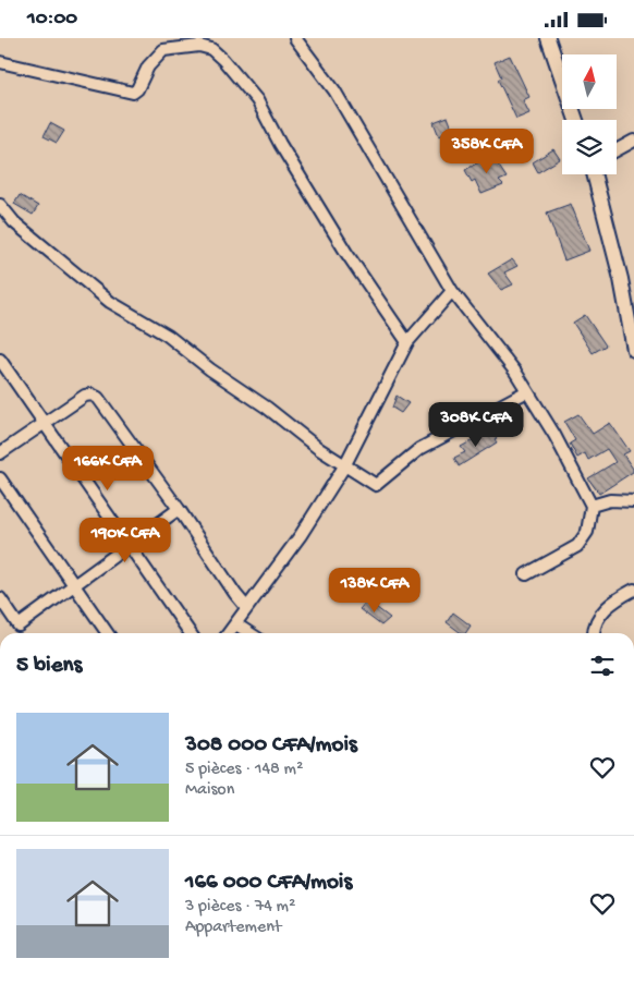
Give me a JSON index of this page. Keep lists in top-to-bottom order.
{
  "north": "top",
  "page": {
    "status": "10:00",
    "price": [
      "358K CFA",
      "308K CFA",
      "166K CFA",
      "190K CFA",
      "138K CFA"
    ],
    "heading": "5 biens",
    "list": [
      {
        "name": "308 000 CFA/mois",
        "note": "5 pièces · 148 m² · Maison"
      },
      {
        "name": "166 000 CFA/mois",
        "note": "3 pièces · 74 m² · Appartement"
      }
    ]
  }
}
